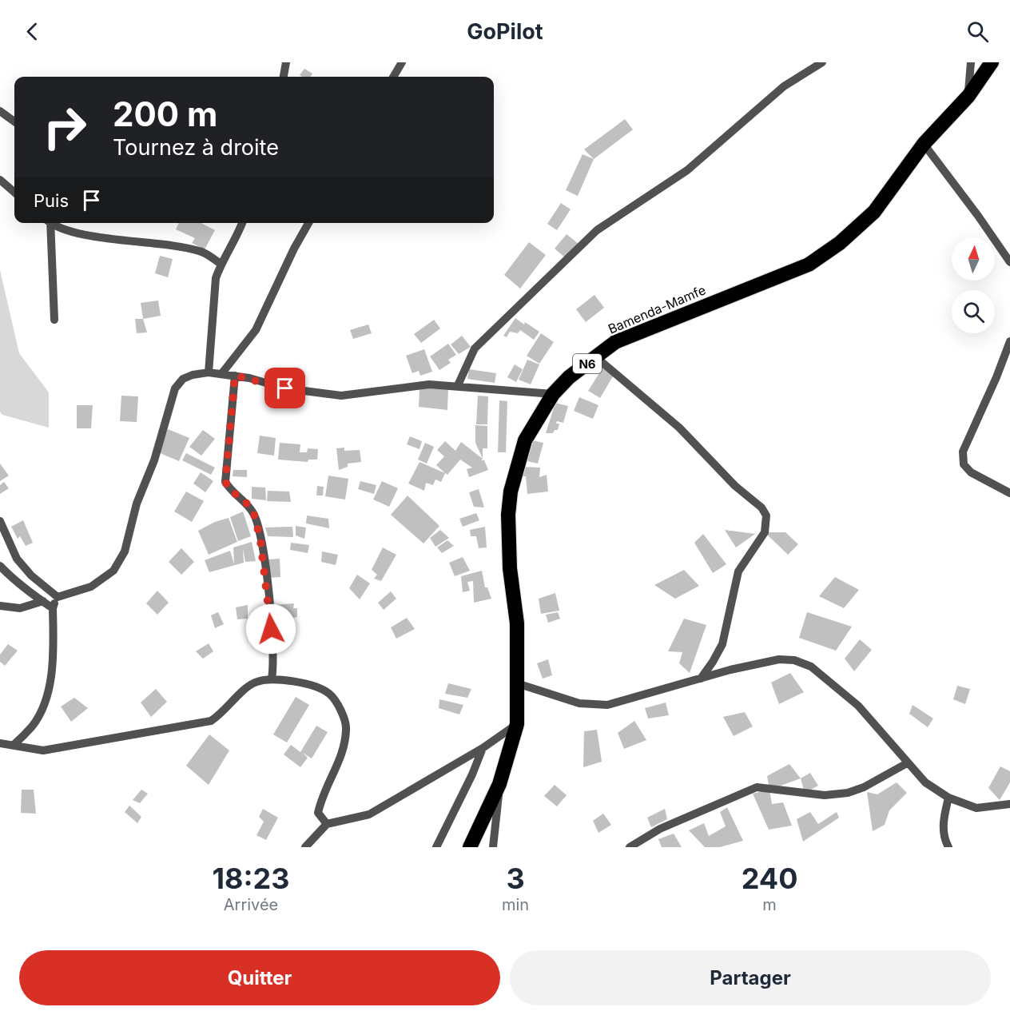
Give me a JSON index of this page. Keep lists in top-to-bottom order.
{
  "streets": {
    "highway": ["Bamenda-Mamfe", "N6"]
  },
  "north": "top",
  "page": {
    "header": "GoPilot",
    "turn": ["200 m", "Tournez à droite"],
    "then": "Puis",
    "eta": [
      "18:23",
      "Arrivée",
      "3",
      "min",
      "240",
      "m"
    ],
    "buttons": ["Quitter", "Partager"]
  }
}
